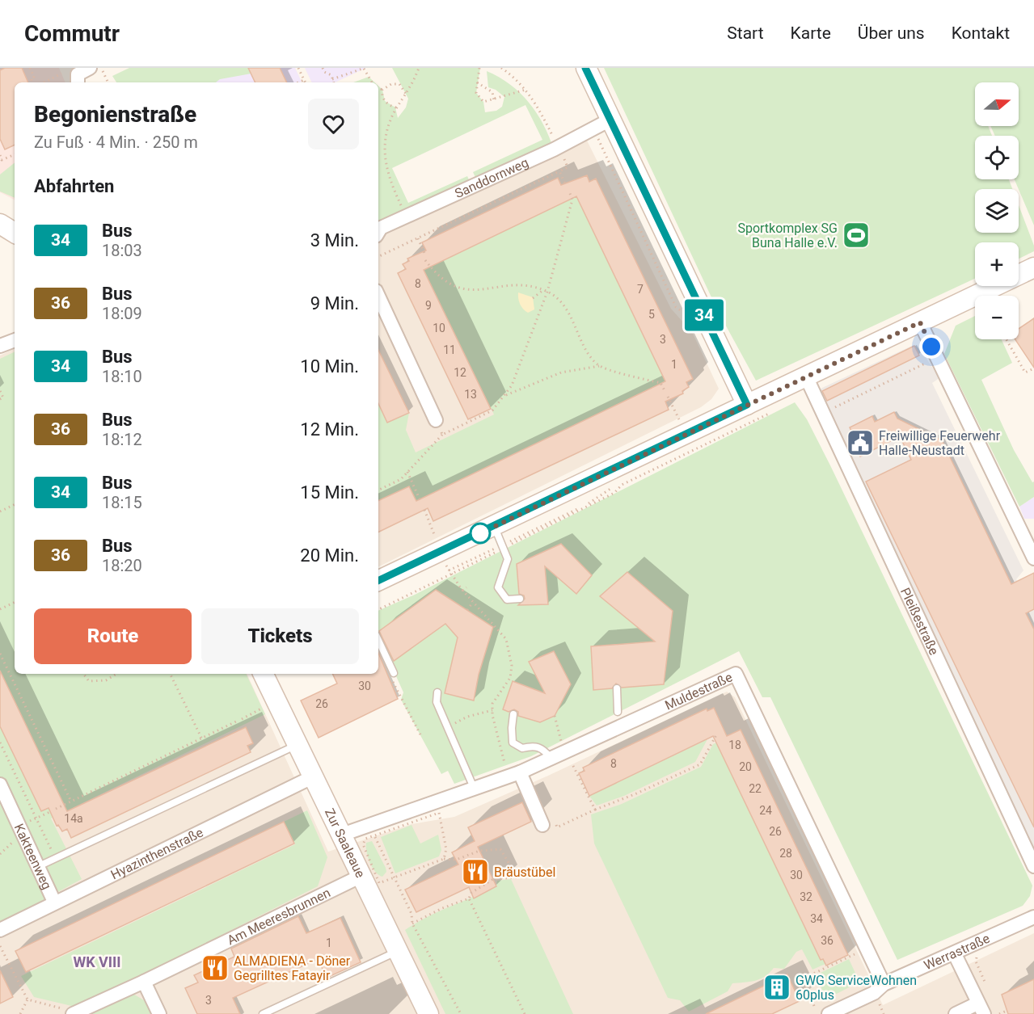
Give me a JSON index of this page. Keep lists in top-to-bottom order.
{
  "streets": {
    "street": [
      "Sanddornweg",
      "Pleißestraße",
      "Muldestraße",
      "Zur Saaleaue",
      "Hyazinthenstraße",
      "Kakteenweg",
      "Am Meeresbrunnen",
      "Werrastraße"
    ]
  },
  "crossings": [
    ["Muldestraße", "Zur Saaleaue"],
    ["Muldestraße", "Werrastraße"],
    ["Zur Saaleaue", "Hyazinthenstraße"],
    ["Zur Saaleaue", "Am Meeresbrunnen"],
    ["Hyazinthenstraße", "Kakteenweg"]
  ],
  "districts": ["WK VIII"],
  "places": {
    "sports": ["Sportkomplex SG Buna Halle e.V."],
    "public building": ["Freiwillige Feuerwehr Halle-Neustadt"],
    "restaurant": ["Bräustübel", "ALMADIENA - Döner Gegrilltes Fatayir"],
    "building": ["GWG ServiceWohnen 60plus"]
  },
  "lines": ["bus line 34"],
  "house_numbers": [
    "8",
    "7",
    "9",
    "5",
    "10",
    "3",
    "11",
    "1",
    "12",
    "13",
    "30",
    "26",
    "18",
    "8",
    "20",
    "22",
    "24",
    "14a",
    "26",
    "28",
    "30",
    "32",
    "34",
    "36",
    "1",
    "3"
  ],
  "north": "right",
  "page": {
    "header": "Commutr",
    "nav": [
      "Start",
      "Karte",
      "Über uns",
      "Kontakt"
    ],
    "on_map": "34",
    "map_buttons": ["+", "−"],
    "heading": [
      ["Begonienstraße", "Zu Fuß · 4 Min. · 250 m"],
      "Abfahrten"
    ],
    "list": [
      {
        "mark": "34",
        "name": "Bus",
        "note": "18:03",
        "value": "3 Min."
      },
      {
        "mark": "36",
        "name": "Bus",
        "note": "18:09",
        "value": "9 Min."
      },
      {
        "mark": "34",
        "name": "Bus",
        "note": "18:10",
        "value": "10 Min."
      },
      {
        "mark": "36",
        "name": "Bus",
        "note": "18:12",
        "value": "12 Min."
      },
      {
        "mark": "34",
        "name": "Bus",
        "note": "18:15",
        "value": "15 Min."
      },
      {
        "mark": "36",
        "name": "Bus",
        "note": "18:20",
        "value": "20 Min."
      }
    ],
    "buttons": ["Route", "Tickets"]
  }
}
